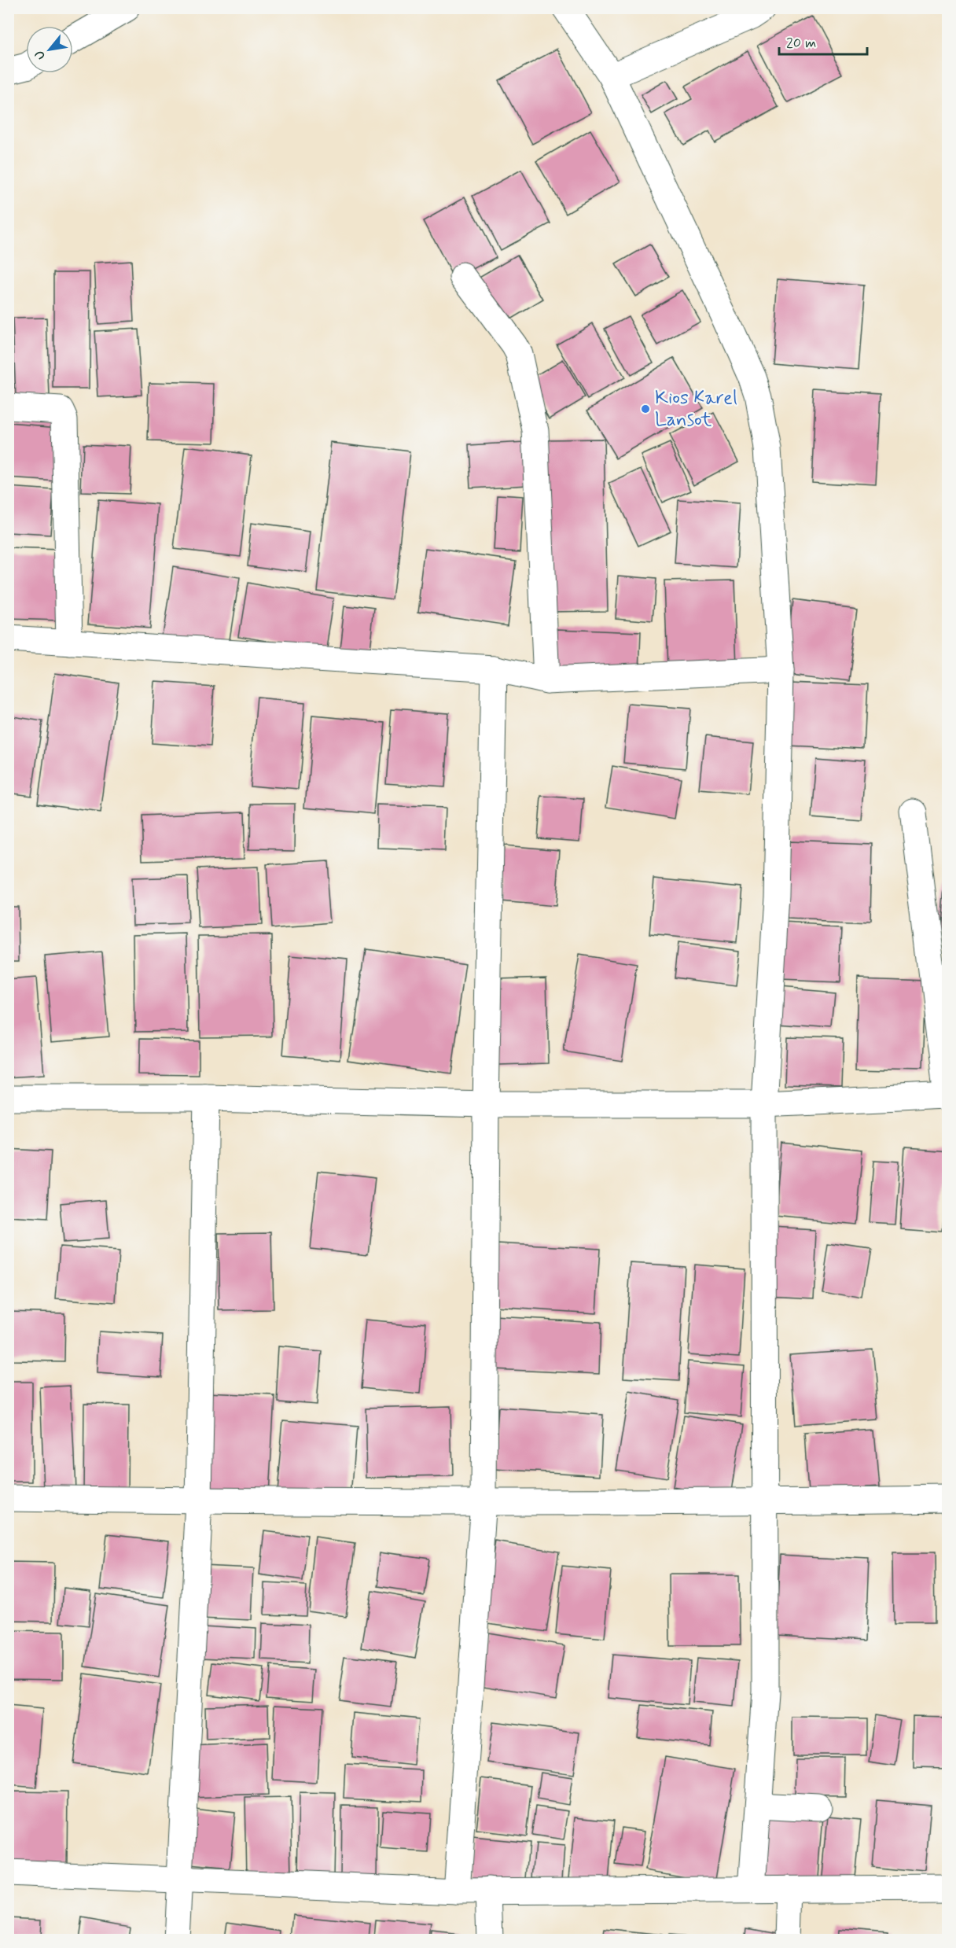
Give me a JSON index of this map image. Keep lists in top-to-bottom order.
{
  "places": ["Kios Karel Lansot"],
  "scale_bar": "20 m",
  "north": "bottom left"
}
